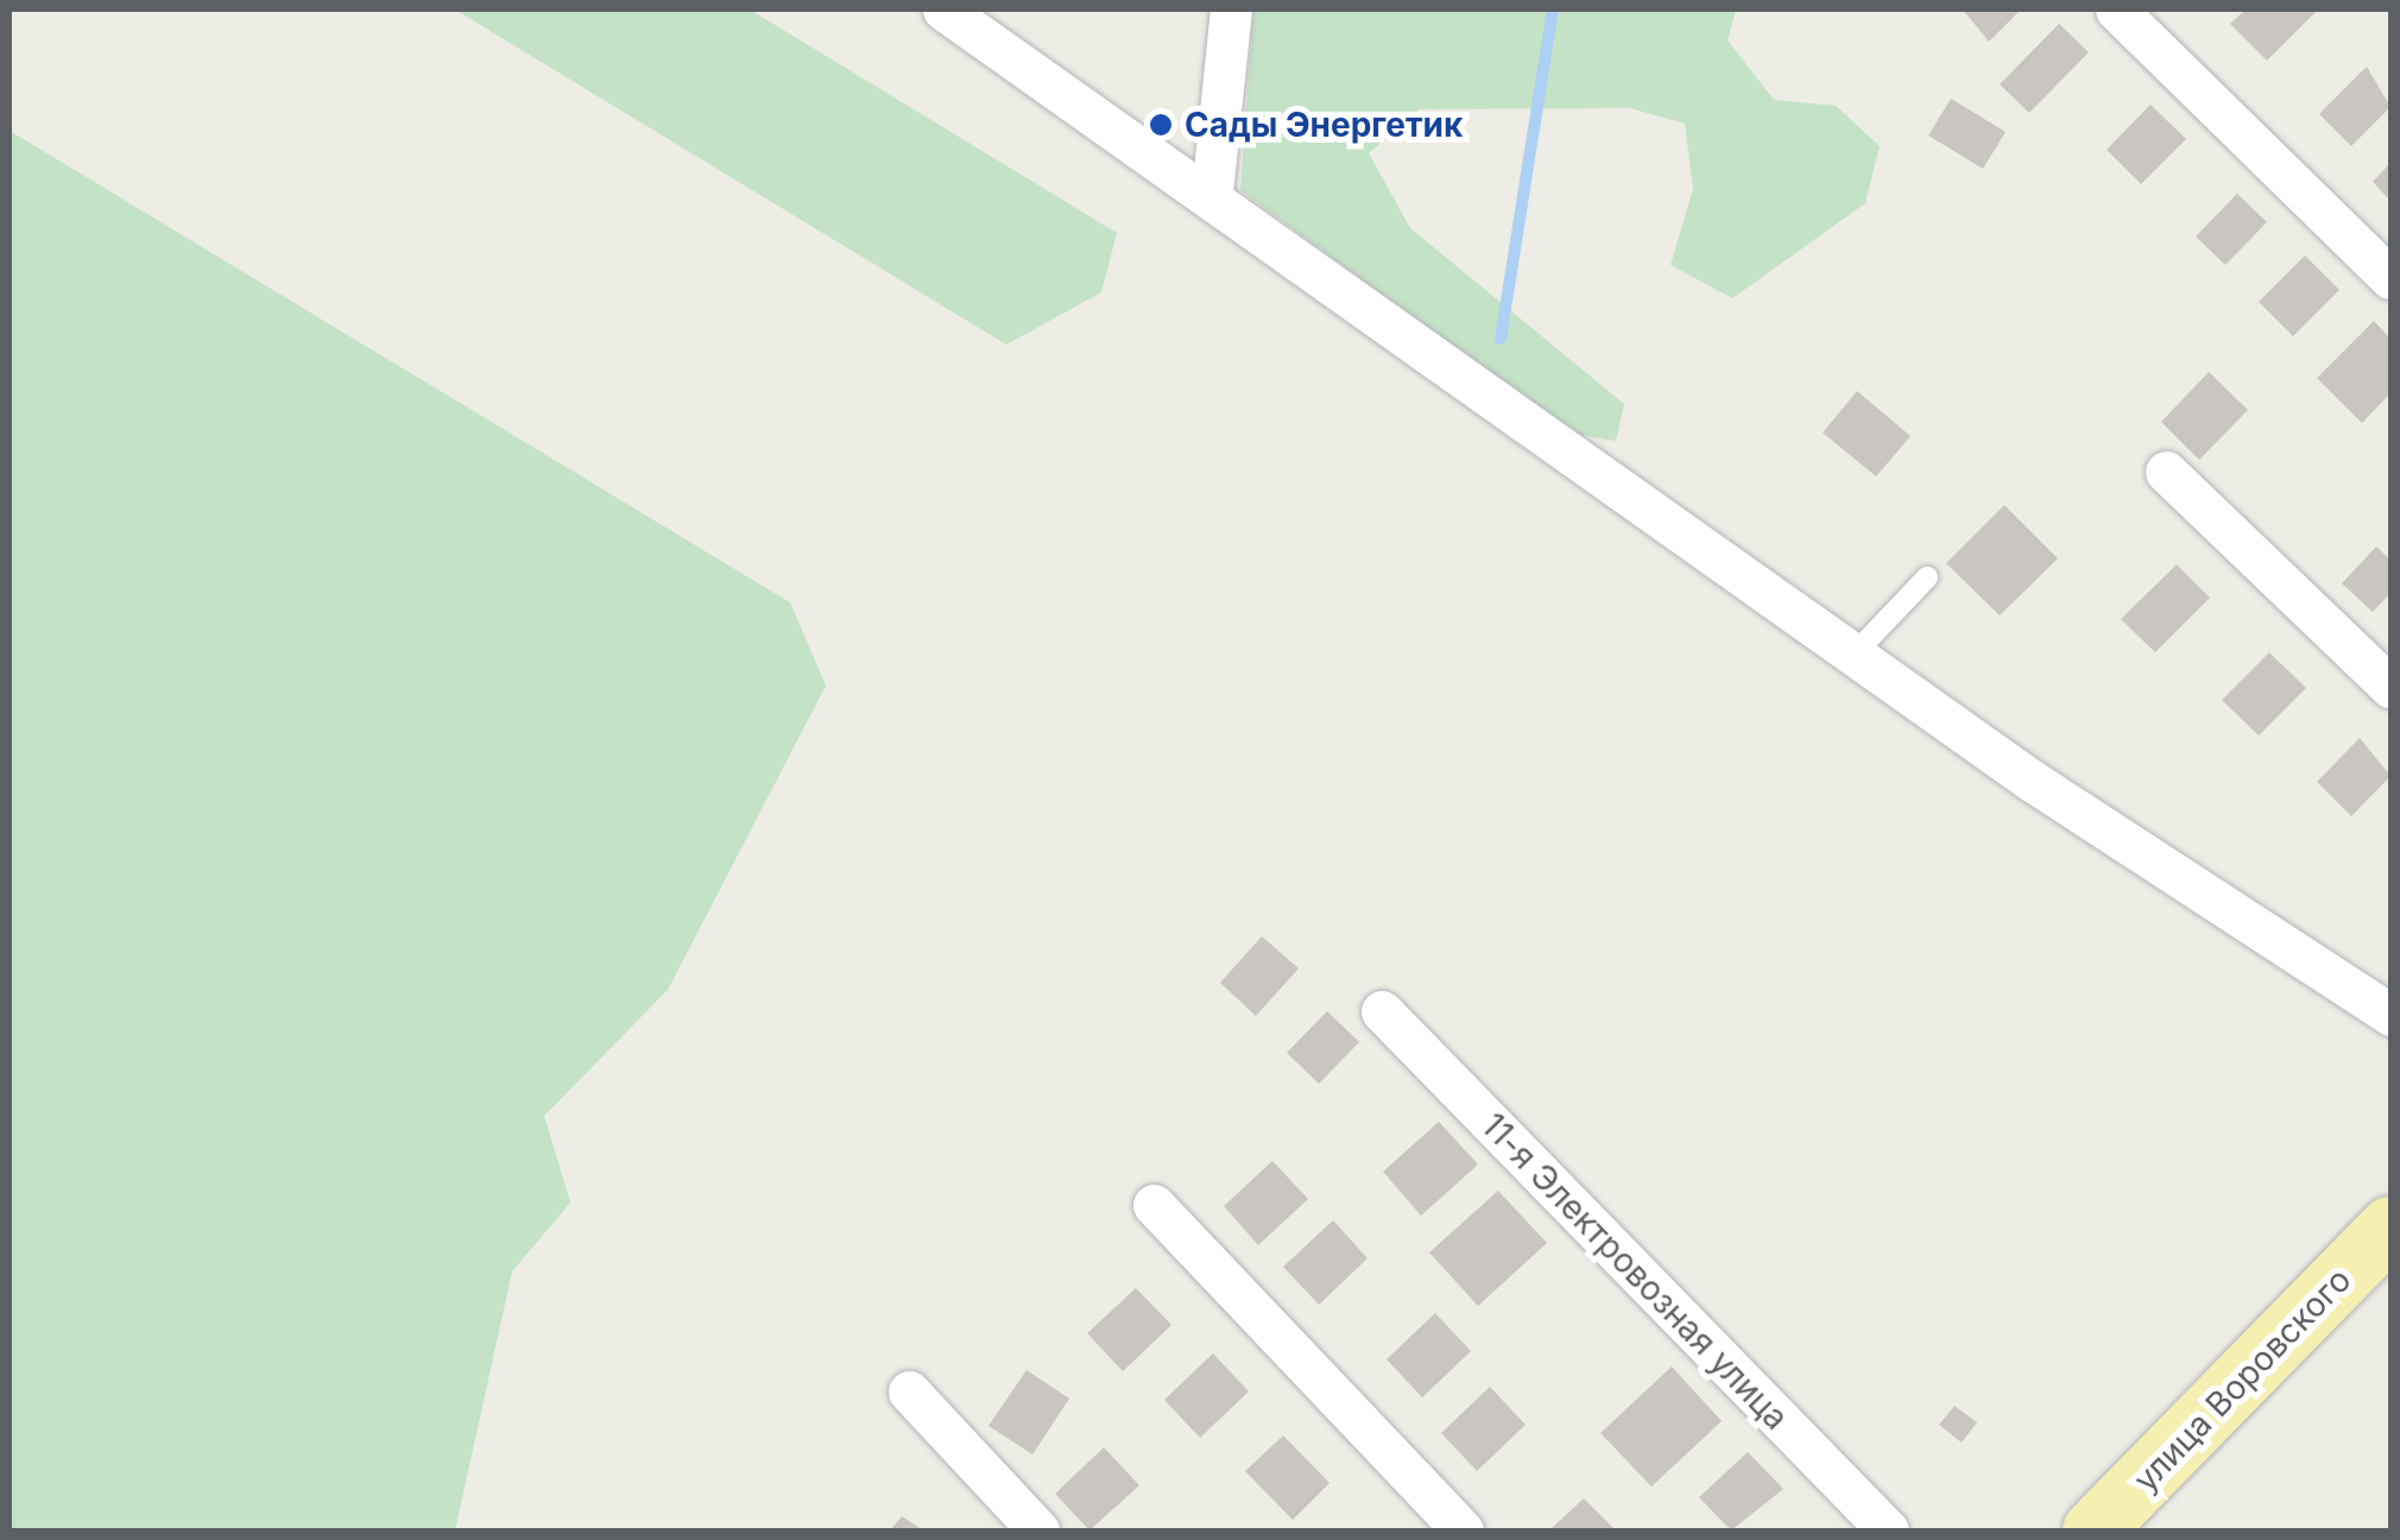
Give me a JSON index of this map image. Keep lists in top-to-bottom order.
{
  "streets": {
    "main road": ["улица Воровского"],
    "street": ["11-я Электровозная улица"]
  },
  "places": ["Сады Энергетик"]
}
